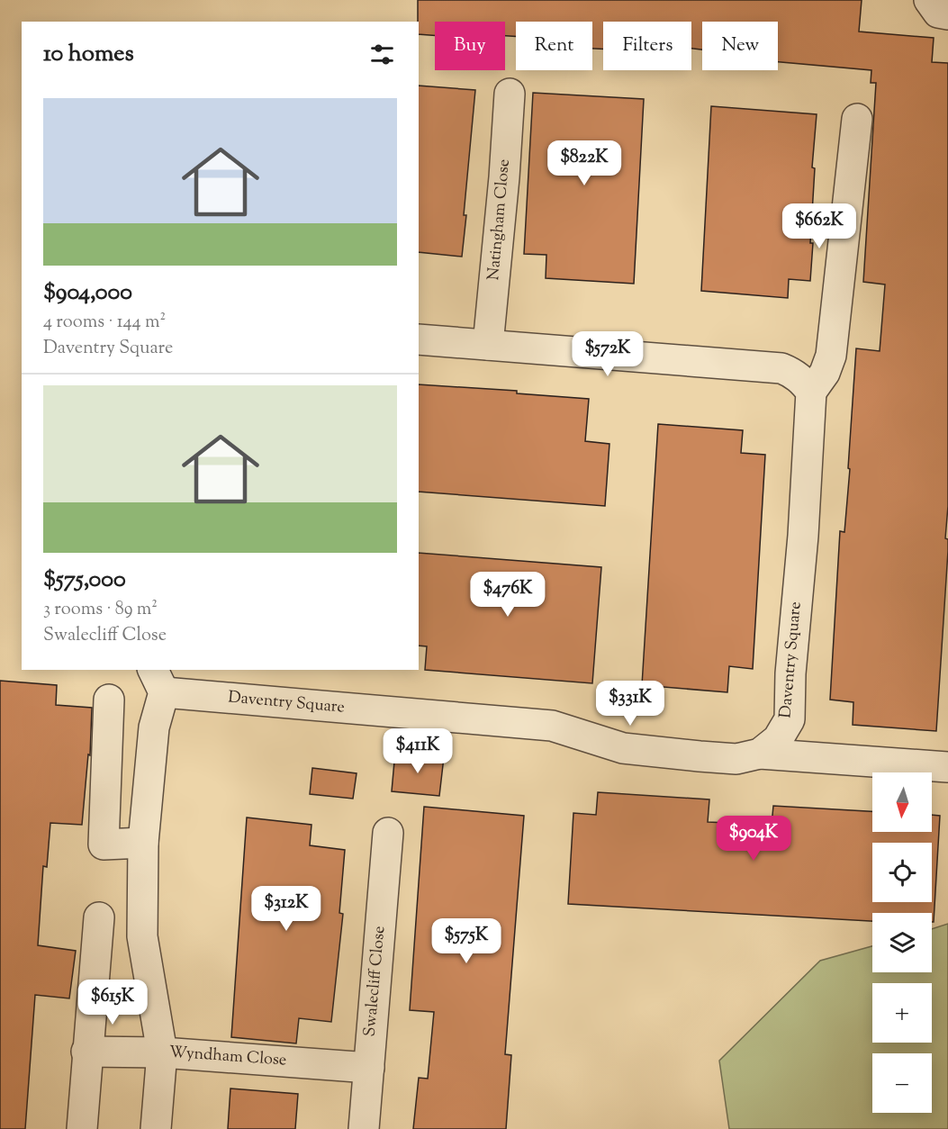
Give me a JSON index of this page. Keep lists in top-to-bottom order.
{
  "streets": {
    "street": [
      "Natingham Close",
      "Daventry Square",
      "Swalecliff Close",
      "Wyndham Close"
    ]
  },
  "crossings": [
    ["Daventry Square", "Wyndham Close"],
    ["Swalecliff Close", "Wyndham Close"]
  ],
  "north": "bottom",
  "page": {
    "chip": [
      "Buy",
      "Rent",
      "Filters",
      "New"
    ],
    "heading": "10 homes",
    "list": [
      {
        "name": "$904,000",
        "note": "4 rooms · 144 m² · Daventry Square"
      },
      {
        "name": "$575,000",
        "note": "3 rooms · 89 m² · Swalecliff Close"
      }
    ],
    "price": [
      "$822K",
      "$662K",
      "$572K",
      "$476K",
      "$331K",
      "$411K",
      "$904K",
      "$312K",
      "$575K",
      "$615K"
    ],
    "map_buttons": ["+", "−"]
  }
}
